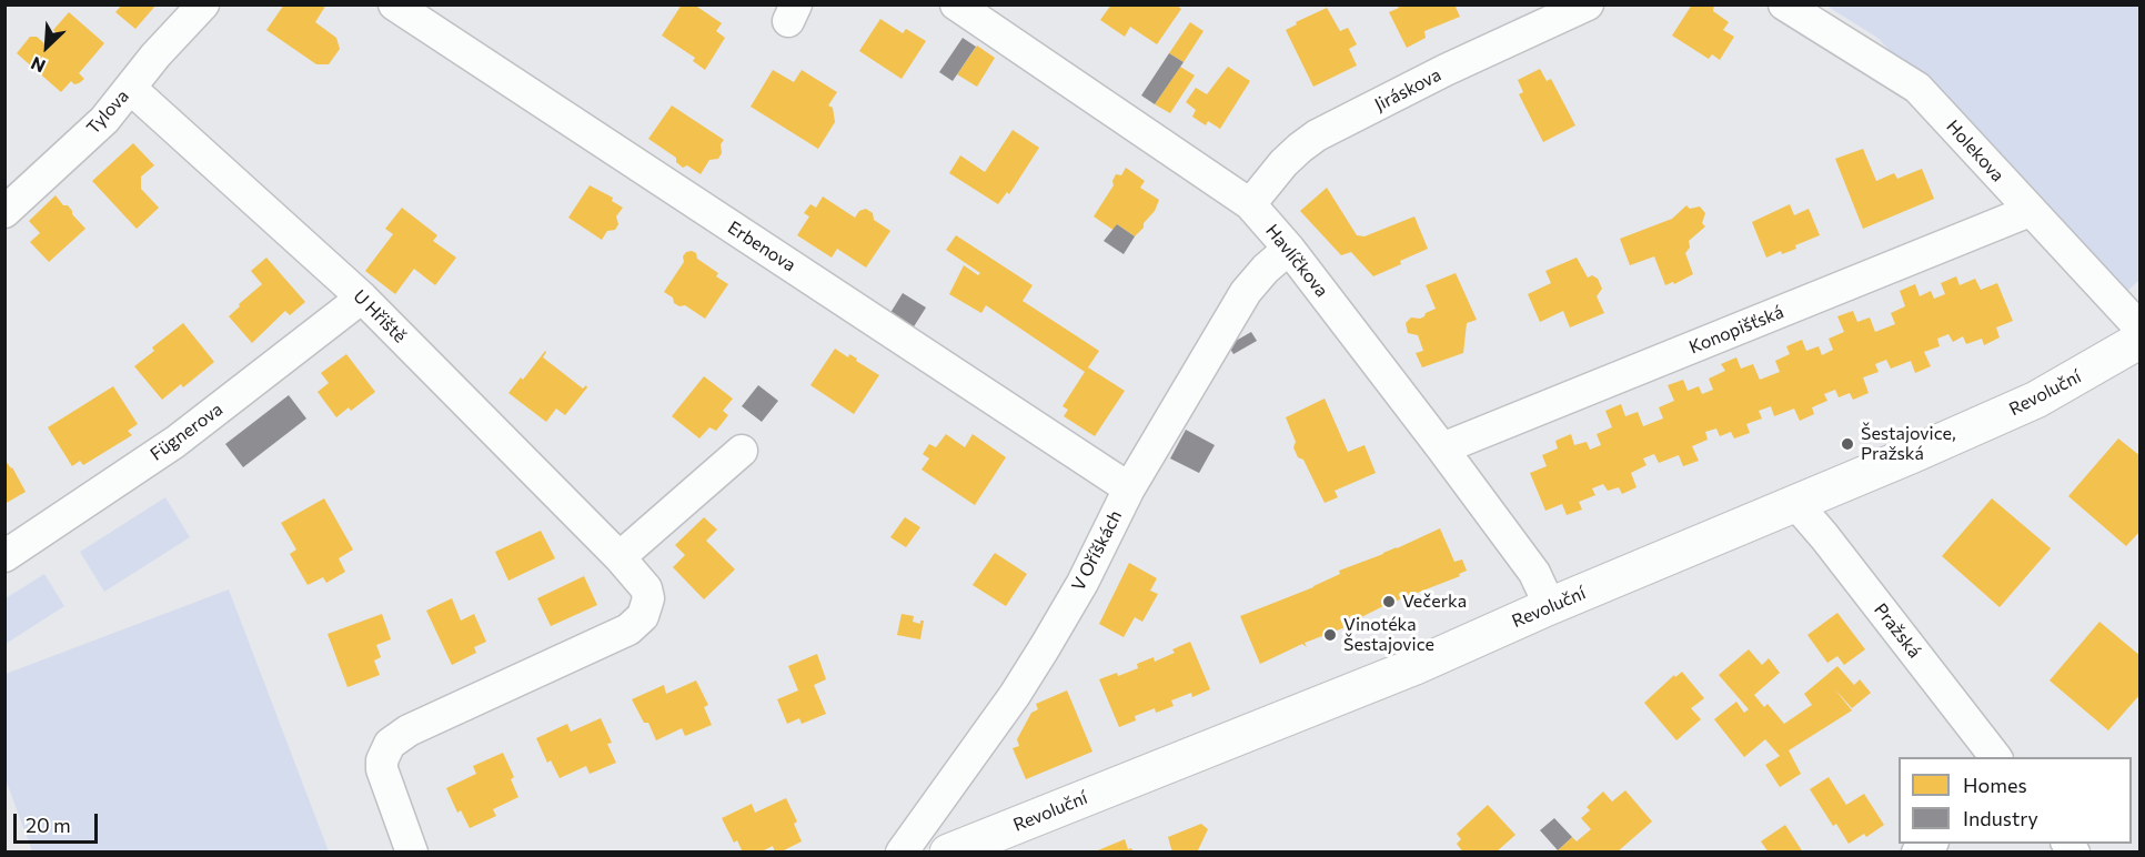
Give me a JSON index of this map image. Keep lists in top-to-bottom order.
{
  "streets": {
    "street": [
      "Jiráskova",
      "Tylova",
      "Holekova",
      "Erbenova",
      "Havlíčkova",
      "U Hřiště",
      "Konopišťská",
      "Revoluční",
      "Fügnerova",
      "V Oříškách",
      "Pražská"
    ]
  },
  "crossings": [
    ["Jiráskova", "Havlíčkova"],
    ["Tylova", "U Hřiště"],
    ["Holekova", "Konopišťská"],
    ["Erbenova", "V Oříškách"],
    ["Havlíčkova", "Konopišťská"],
    ["Havlíčkova", "Revoluční"],
    ["Havlíčkova", "V Oříškách"],
    ["U Hřiště", "Fügnerova"],
    ["Revoluční", "Pražská"]
  ],
  "places": ["Šestajovice, Pražská", "Večerka", "Vinotéka Šestajovice"],
  "legend": ["Homes", "Industry"],
  "scale_bar": "20 m",
  "north": "bottom left"
}
